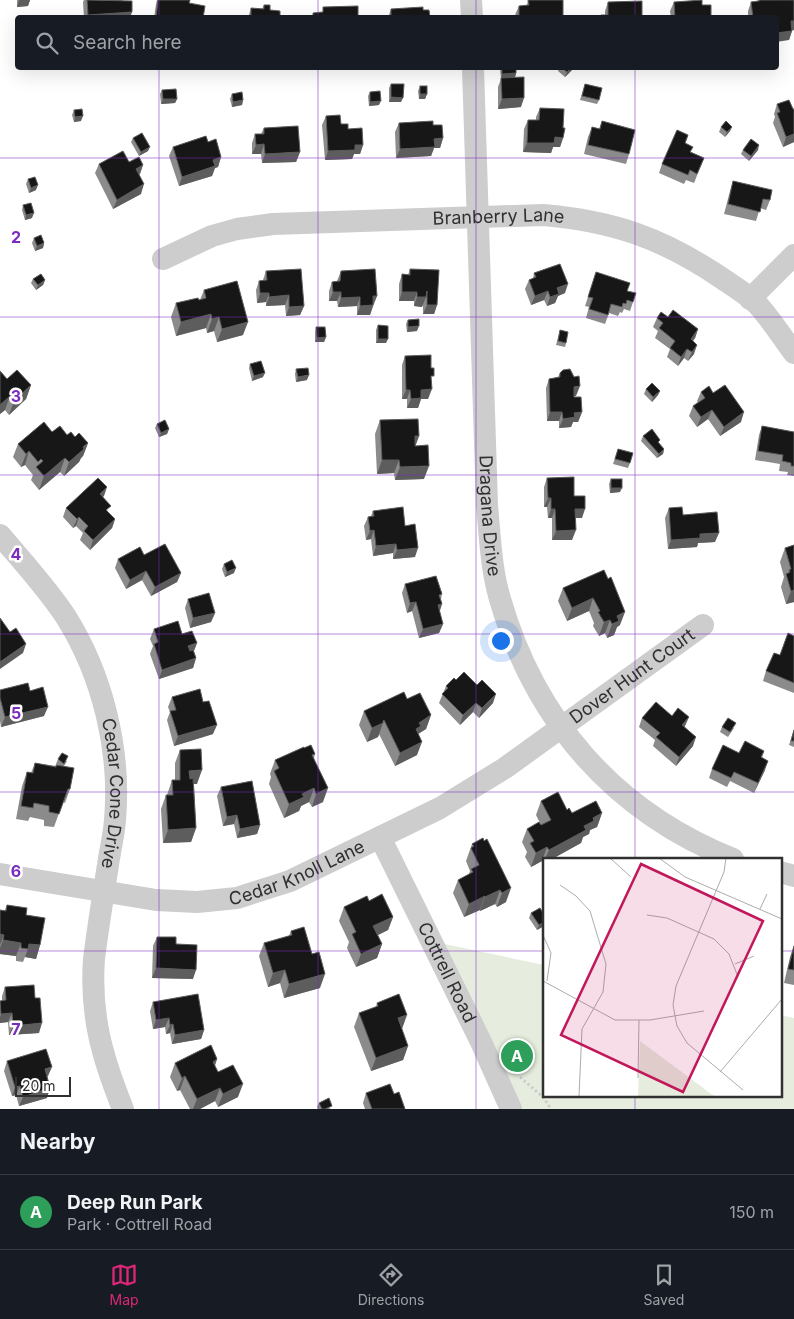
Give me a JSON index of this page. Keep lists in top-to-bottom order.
{
  "streets": {
    "street": [
      "Branberry Lane",
      "Dragana Drive",
      "Dover Hunt Court",
      "Cedar Cone Drive",
      "Cedar Knoll Lane",
      "Cottrell Road"
    ]
  },
  "crossings": [
    ["Branberry Lane", "Dragana Drive"],
    ["Dragana Drive", "Dover Hunt Court"],
    ["Dragana Drive", "Cedar Knoll Lane"],
    ["Dover Hunt Court", "Cedar Knoll Lane"],
    ["Cedar Cone Drive", "Cedar Knoll Lane"],
    ["Cedar Knoll Lane", "Cottrell Road"]
  ],
  "scale_bar": "20 m",
  "page": {
    "search": "Search here",
    "pins": "A",
    "scale": "20 m",
    "heading": "Nearby",
    "list": [
      {
        "mark": "A",
        "name": "Deep Run Park",
        "note": "Park · Cottrell Road",
        "value": "150 m"
      }
    ],
    "nav": ["Map", "Directions", "Saved"]
  },
  "grid": {
    "rows": [
      "2",
      "3",
      "4",
      "5",
      "6",
      "7"
    ]
  }
}
